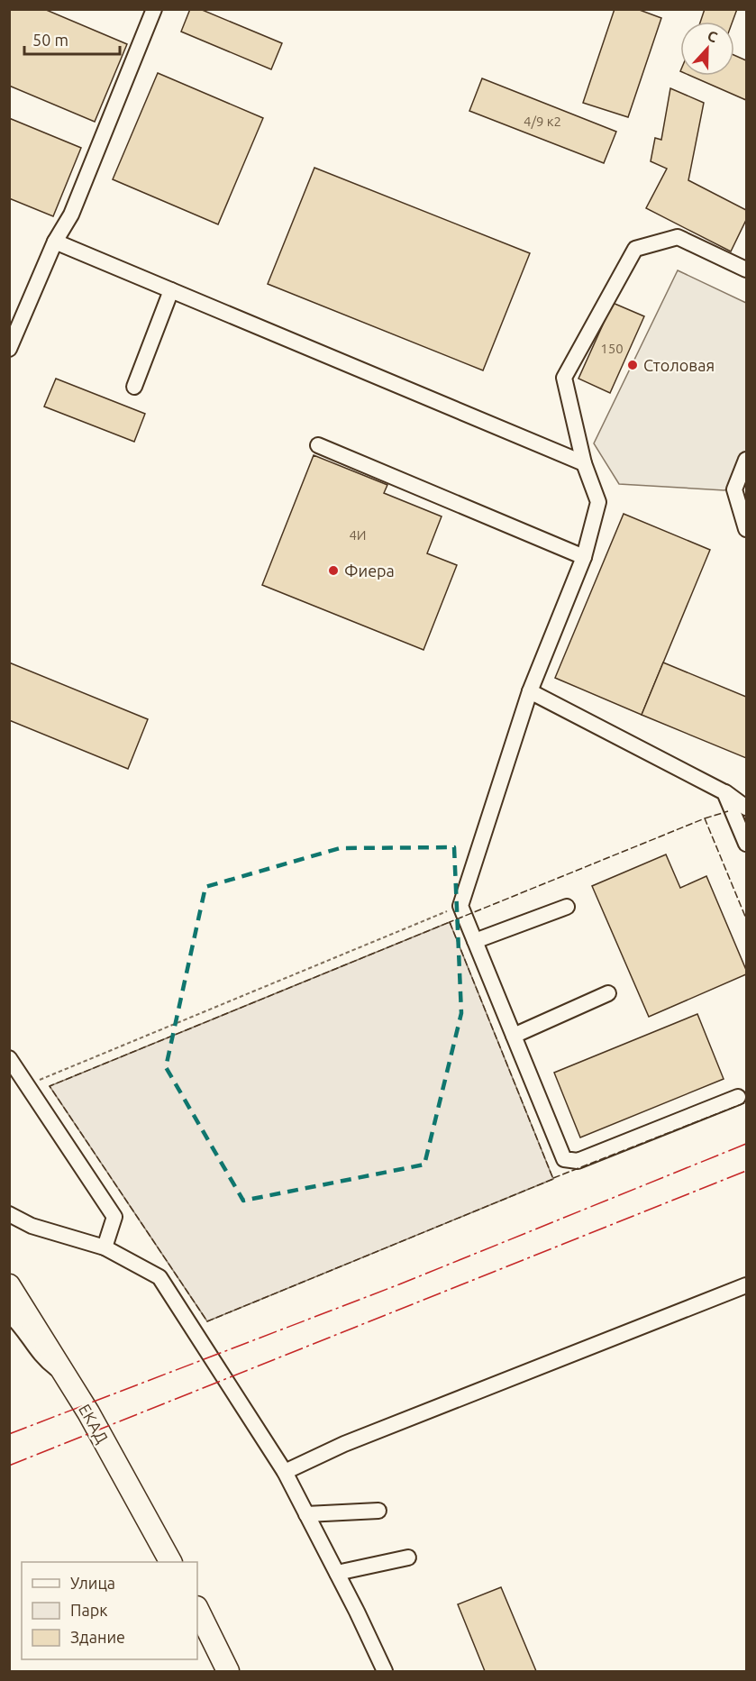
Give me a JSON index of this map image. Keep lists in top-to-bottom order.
{
  "streets": {
    "highway": ["ЕКАД"]
  },
  "places": ["Столовая", "Фиера"],
  "house_numbers": ["4/9 к2", "150", "4И"],
  "legend": ["Улица", "Парк", "Здание"],
  "scale_bar": "50 m",
  "north": "top"
}
